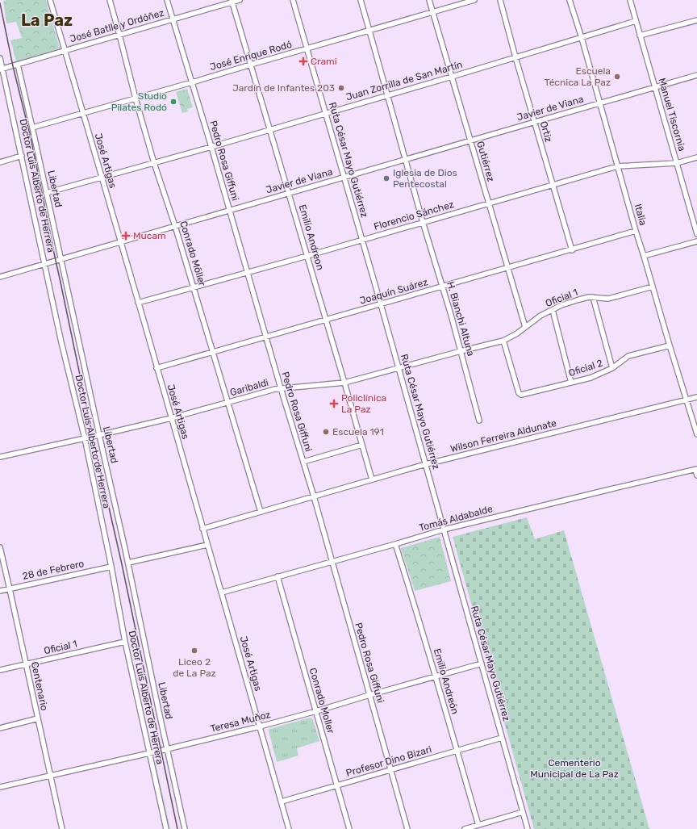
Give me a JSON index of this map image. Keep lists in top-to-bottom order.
{
  "streets": {
    "street": [
      "José Batlle y Ordóñez",
      "José Enrique Rodó",
      "Juan Zorrilla de San Martín",
      "Javier de Viana",
      "Manuel Tiscornia",
      "Ortiz",
      "Ruta César Mayo Gutiérrez",
      "José Artigas",
      "Pedro Rosa Giffuni",
      "Gutiérrez",
      "Doctor Luis Alberto de Herrera",
      "Libertad",
      "Italia",
      "Florencio Sánchez",
      "Emilio Andreon",
      "Conrado Möller",
      "Joaquín Suárez",
      "Oficial 1",
      "H. Bianchi Altuna",
      "Oficial 2",
      "Garibaldi",
      "Wilson Ferreira Aldunate",
      "Tomás Aldabalde",
      "28 de Febrero",
      "Emilio Andreón",
      "Centenario",
      "Conrado Moller",
      "Teresa Muñoz",
      "Profesor Dino Bizari"
    ]
  },
  "crossings": [
    ["José Batlle y Ordóñez", "José Artigas"],
    ["José Batlle y Ordóñez", "Pedro Rosa Giffuni"],
    ["José Batlle y Ordóñez", "Doctor Luis Alberto de Herrera"],
    ["José Batlle y Ordóñez", "Libertad"],
    ["José Batlle y Ordóñez", "Emilio Andreon"],
    ["José Batlle y Ordóñez", "Conrado Möller"],
    ["José Enrique Rodó", "Ruta César Mayo Gutiérrez"],
    ["José Enrique Rodó", "José Artigas"],
    ["José Enrique Rodó", "Pedro Rosa Giffuni"],
    ["José Enrique Rodó", "Gutiérrez"],
    ["José Enrique Rodó", "Libertad"],
    ["José Enrique Rodó", "Emilio Andreon"],
    ["José Enrique Rodó", "Conrado Möller"],
    ["José Enrique Rodó", "H. Bianchi Altuna"],
    ["Juan Zorrilla de San Martín", "Manuel Tiscornia"],
    ["Juan Zorrilla de San Martín", "Ortiz"],
    ["Juan Zorrilla de San Martín", "Ruta César Mayo Gutiérrez"],
    ["Juan Zorrilla de San Martín", "José Artigas"],
    ["Juan Zorrilla de San Martín", "Pedro Rosa Giffuni"],
    ["Juan Zorrilla de San Martín", "Gutiérrez"],
    ["Juan Zorrilla de San Martín", "Libertad"],
    ["Juan Zorrilla de San Martín", "Italia"],
    ["Juan Zorrilla de San Martín", "Emilio Andreon"],
    ["Juan Zorrilla de San Martín", "Conrado Möller"],
    ["Juan Zorrilla de San Martín", "H. Bianchi Altuna"],
    ["Javier de Viana", "Manuel Tiscornia"],
    ["Javier de Viana", "Ortiz"],
    ["Javier de Viana", "Ruta César Mayo Gutiérrez"],
    ["Javier de Viana", "José Artigas"],
    ["Javier de Viana", "Pedro Rosa Giffuni"],
    ["Javier de Viana", "Gutiérrez"],
    ["Javier de Viana", "Doctor Luis Alberto de Herrera"],
    ["Javier de Viana", "Libertad"],
    ["Javier de Viana", "Italia"],
    ["Javier de Viana", "Emilio Andreon"],
    ["Javier de Viana", "Conrado Möller"],
    ["Javier de Viana", "H. Bianchi Altuna"],
    ["Manuel Tiscornia", "Florencio Sánchez"],
    ["Ortiz", "Florencio Sánchez"],
    ["Ortiz", "Joaquín Suárez"],
    ["Ruta César Mayo Gutiérrez", "Florencio Sánchez"],
    ["Ruta César Mayo Gutiérrez", "Joaquín Suárez"],
    ["Ruta César Mayo Gutiérrez", "Garibaldi"],
    ["Ruta César Mayo Gutiérrez", "Wilson Ferreira Aldunate"],
    ["Ruta César Mayo Gutiérrez", "Tomás Aldabalde"],
    ["Ruta César Mayo Gutiérrez", "Teresa Muñoz"],
    ["Ruta César Mayo Gutiérrez", "Profesor Dino Bizari"],
    ["José Artigas", "Florencio Sánchez"],
    ["José Artigas", "Joaquín Suárez"],
    ["José Artigas", "Garibaldi"],
    ["José Artigas", "Wilson Ferreira Aldunate"],
    ["José Artigas", "Tomás Aldabalde"],
    ["José Artigas", "Teresa Muñoz"],
    ["José Artigas", "Profesor Dino Bizari"],
    ["Pedro Rosa Giffuni", "Florencio Sánchez"],
    ["Pedro Rosa Giffuni", "Joaquín Suárez"],
    ["Pedro Rosa Giffuni", "Garibaldi"],
    ["Pedro Rosa Giffuni", "Wilson Ferreira Aldunate"],
    ["Pedro Rosa Giffuni", "Tomás Aldabalde"],
    ["Pedro Rosa Giffuni", "Teresa Muñoz"],
    ["Pedro Rosa Giffuni", "Profesor Dino Bizari"],
    ["Gutiérrez", "Florencio Sánchez"],
    ["Gutiérrez", "Joaquín Suárez"],
    ["Gutiérrez", "Oficial 1"],
    ["Doctor Luis Alberto de Herrera", "Oficial 1"],
    ["Doctor Luis Alberto de Herrera", "Garibaldi"],
    ["Doctor Luis Alberto de Herrera", "28 de Febrero"],
    ["Doctor Luis Alberto de Herrera", "Teresa Muñoz"],
    ["Libertad", "Garibaldi"],
    ["Libertad", "Teresa Muñoz"],
    ["Italia", "Florencio Sánchez"],
    ["Italia", "Joaquín Suárez"],
    ["Italia", "Oficial 1"],
    ["Italia", "Oficial 2"],
    ["Italia", "Wilson Ferreira Aldunate"],
    ["Florencio Sánchez", "Emilio Andreon"],
    ["Florencio Sánchez", "Conrado Möller"],
    ["Florencio Sánchez", "H. Bianchi Altuna"],
    ["Emilio Andreon", "Joaquín Suárez"],
    ["Emilio Andreon", "Garibaldi"],
    ["Emilio Andreon", "Wilson Ferreira Aldunate"],
    ["Conrado Möller", "Joaquín Suárez"],
    ["Conrado Möller", "Garibaldi"],
    ["Conrado Möller", "Wilson Ferreira Aldunate"],
    ["Joaquín Suárez", "H. Bianchi Altuna"],
    ["Oficial 1", "Oficial 2"],
    ["Oficial 1", "Garibaldi"],
    ["Oficial 1", "Centenario"],
    ["H. Bianchi Altuna", "Garibaldi"],
    ["Oficial 2", "Garibaldi"],
    ["Tomás Aldabalde", "Emilio Andreón"],
    ["Tomás Aldabalde", "Conrado Moller"],
    ["28 de Febrero", "Centenario"],
    ["Emilio Andreón", "Teresa Muñoz"],
    ["Emilio Andreón", "Profesor Dino Bizari"],
    ["Centenario", "Teresa Muñoz"],
    ["Conrado Moller", "Teresa Muñoz"],
    ["Conrado Moller", "Profesor Dino Bizari"]
  ],
  "districts": ["La Paz"],
  "parks": ["Cementerio Municipal de La Paz"],
  "places": {
    "health": ["Crami", "Mucam", "Policlínica La Paz"],
    "other": [
      "Escuela Técnica La Paz",
      "Jardín de Infantes 203",
      "Studio Pilates Rodó",
      "Iglesia de Dios Pentecostal",
      "Escuela 191",
      "Liceo 2 de La Paz"
    ]
  }
}
